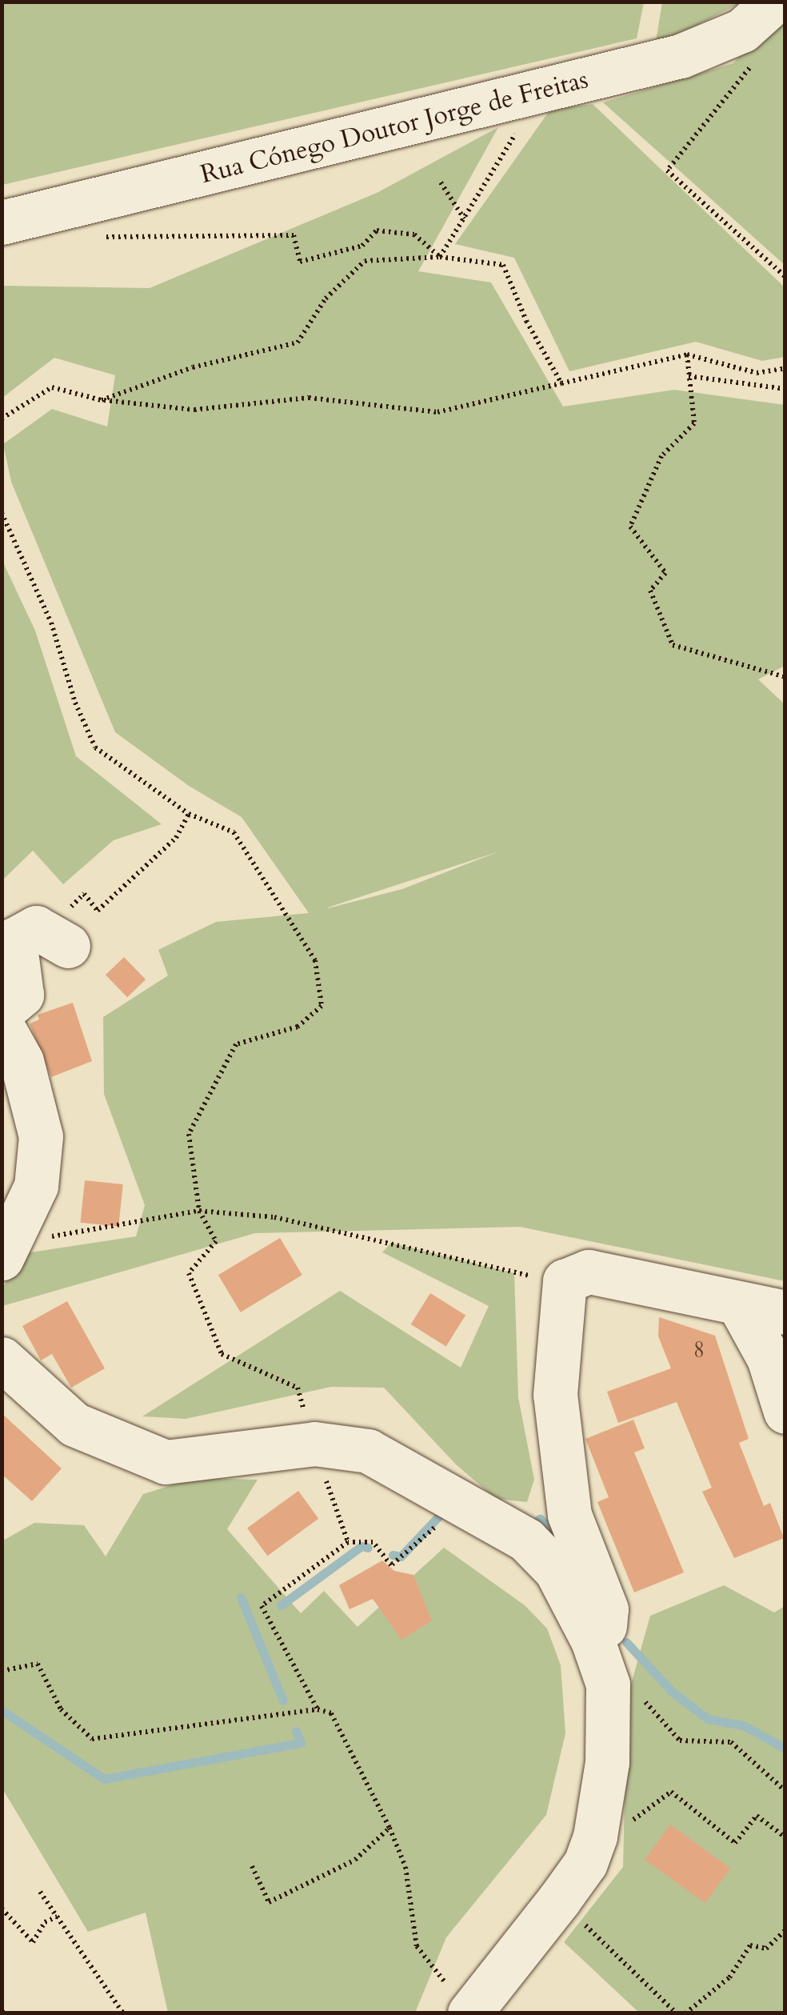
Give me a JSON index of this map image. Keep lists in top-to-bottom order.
{
  "streets": {
    "street": ["Rua Cónego Doutor Jorge de Freitas"]
  },
  "house_numbers": ["8"]
}
